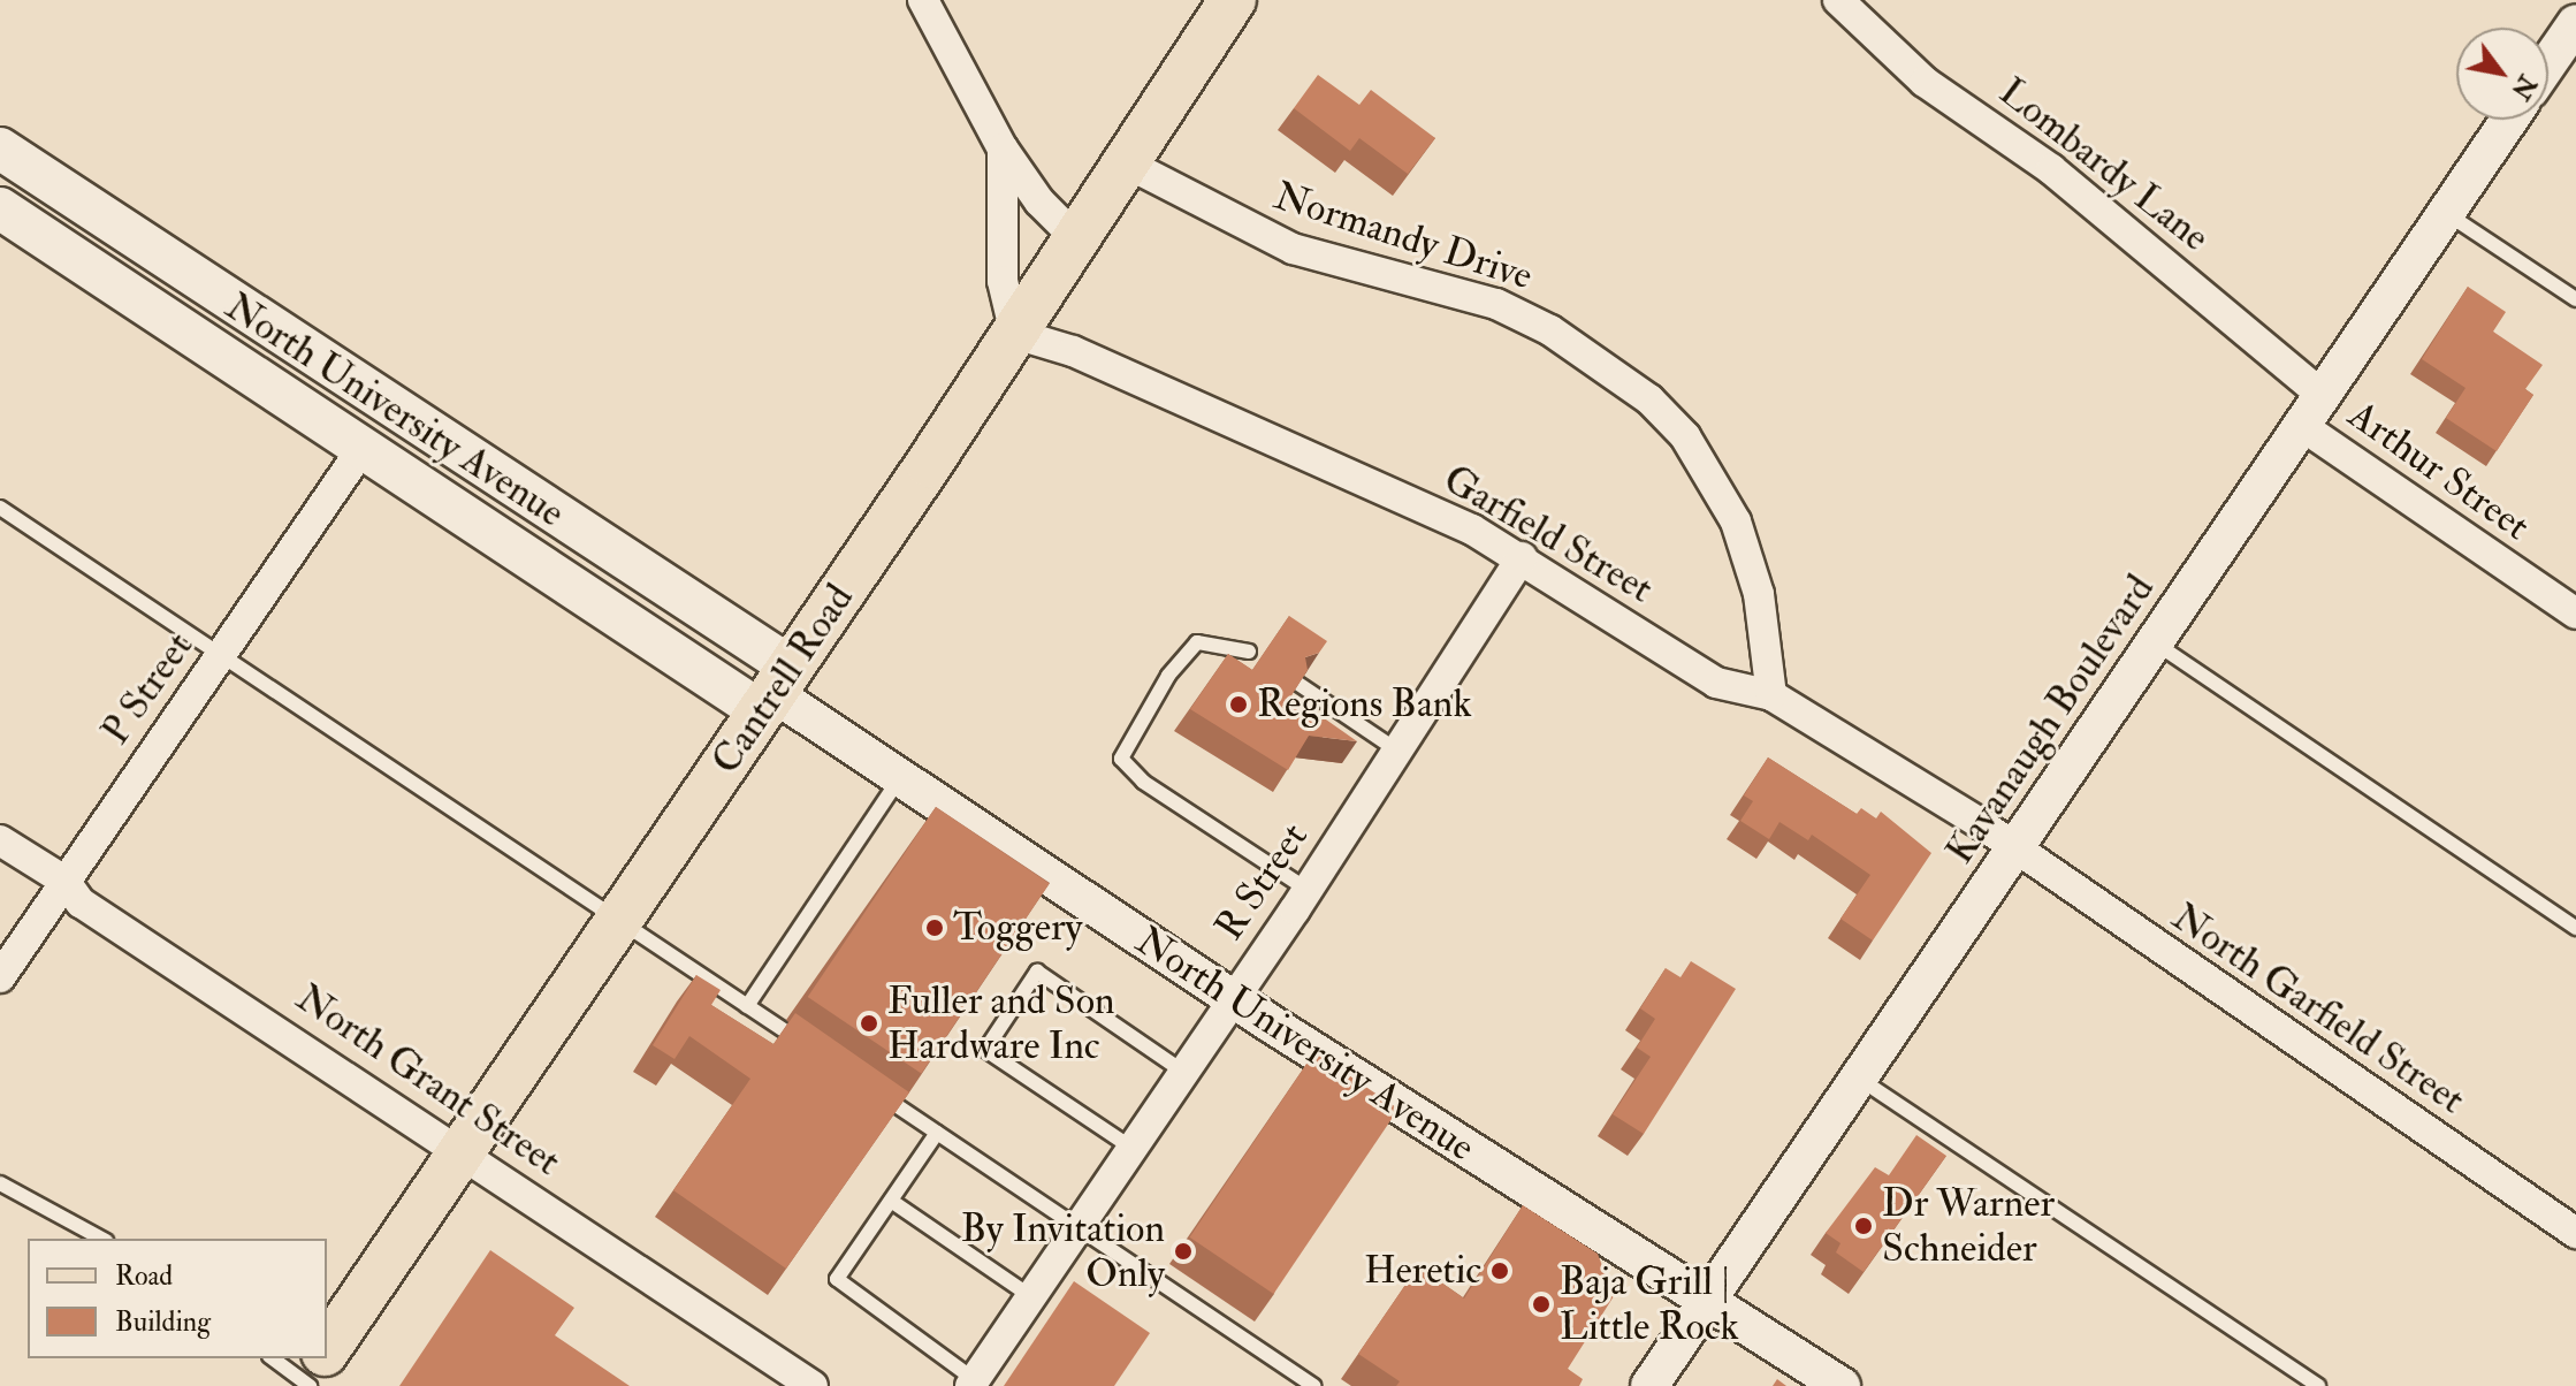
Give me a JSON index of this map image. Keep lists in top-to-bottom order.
{
  "streets": {
    "main road": ["North University Avenue", "Cantrell Road"],
    "street": [
      "Lombardy Lane",
      "Normandy Drive",
      "Arthur Street",
      "Garfield Street",
      "P Street",
      "Kavanaugh Boulevard",
      "R Street",
      "North Garfield Street",
      "North Grant Street"
    ]
  },
  "crossings": [
    ["Lombardy Lane", "Kavanaugh Boulevard"],
    ["Normandy Drive", "Garfield Street"],
    ["Normandy Drive", "Cantrell Road"],
    ["North University Avenue", "Cantrell Road"],
    ["North University Avenue", "P Street"],
    ["North University Avenue", "Kavanaugh Boulevard"],
    ["North University Avenue", "R Street"],
    ["Arthur Street", "Kavanaugh Boulevard"],
    ["Garfield Street", "Cantrell Road"],
    ["Garfield Street", "Kavanaugh Boulevard"],
    ["Garfield Street", "R Street"],
    ["Garfield Street", "North Garfield Street"],
    ["Cantrell Road", "North Grant Street"],
    ["P Street", "North Grant Street"],
    ["Kavanaugh Boulevard", "North Garfield Street"]
  ],
  "places": [
    "Regions Bank",
    "Toggery",
    "Fuller and Son Hardware Inc",
    "Dr Warner Schneider",
    "By Invitation Only",
    "Heretic",
    "Baja Grill | Little Rock"
  ],
  "legend": ["Road", "Building"],
  "north": "bottom right"
}
